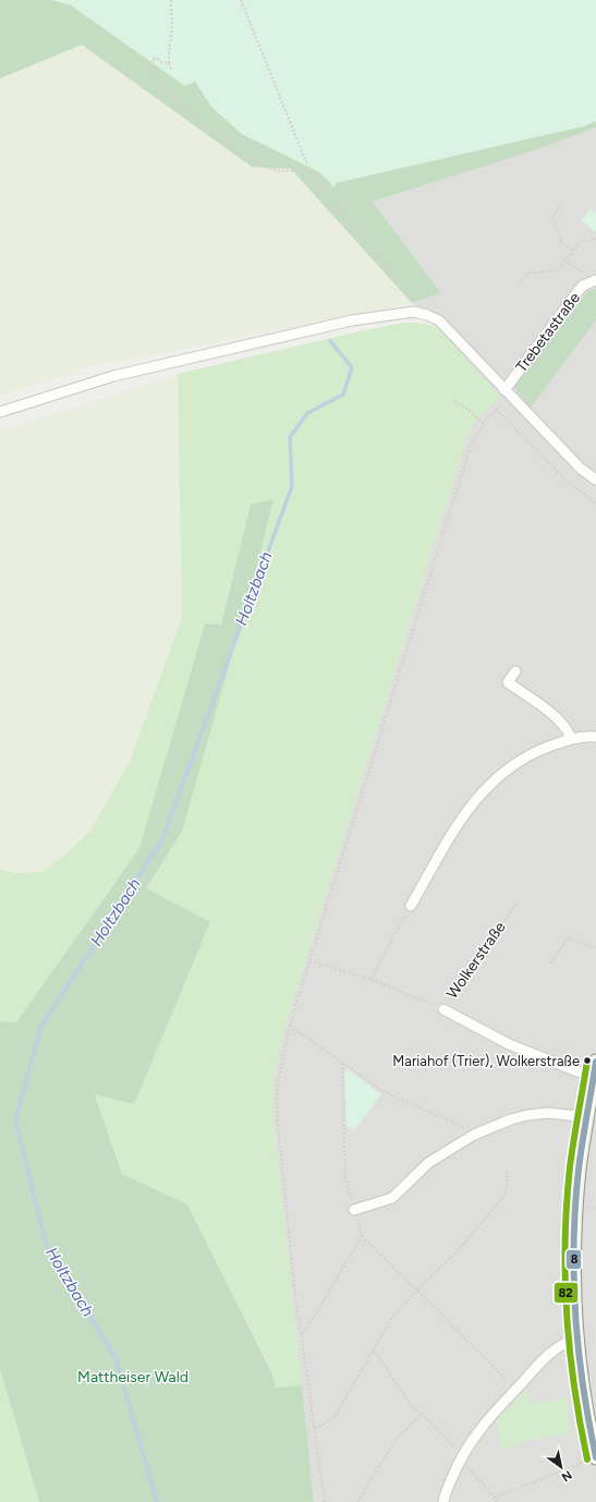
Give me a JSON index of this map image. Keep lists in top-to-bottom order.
{
  "streets": {
    "street": ["Trebetastraße", "Wolkerstraße"]
  },
  "water": ["Holtzbach"],
  "parks": ["Mattheiser Wald"],
  "places": ["Mariahof (Trier), Wolkerstraße"],
  "lines": ["transit line 82", "transit line 8"],
  "north": "bottom right"
}
